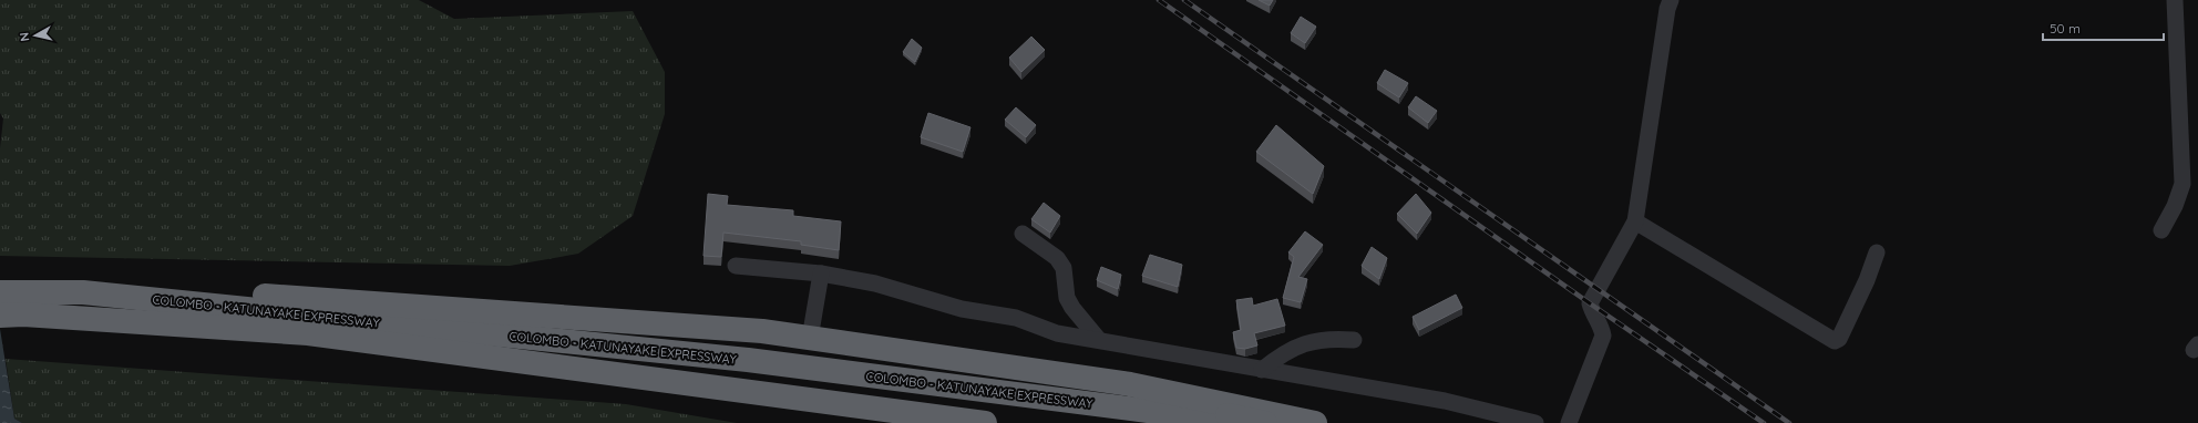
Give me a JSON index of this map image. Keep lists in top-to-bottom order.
{
  "streets": {
    "highway": ["COLOMBO - KATUNAYAKE EXPRESSWAY"]
  },
  "scale_bar": "50 m",
  "north": "left"
}
